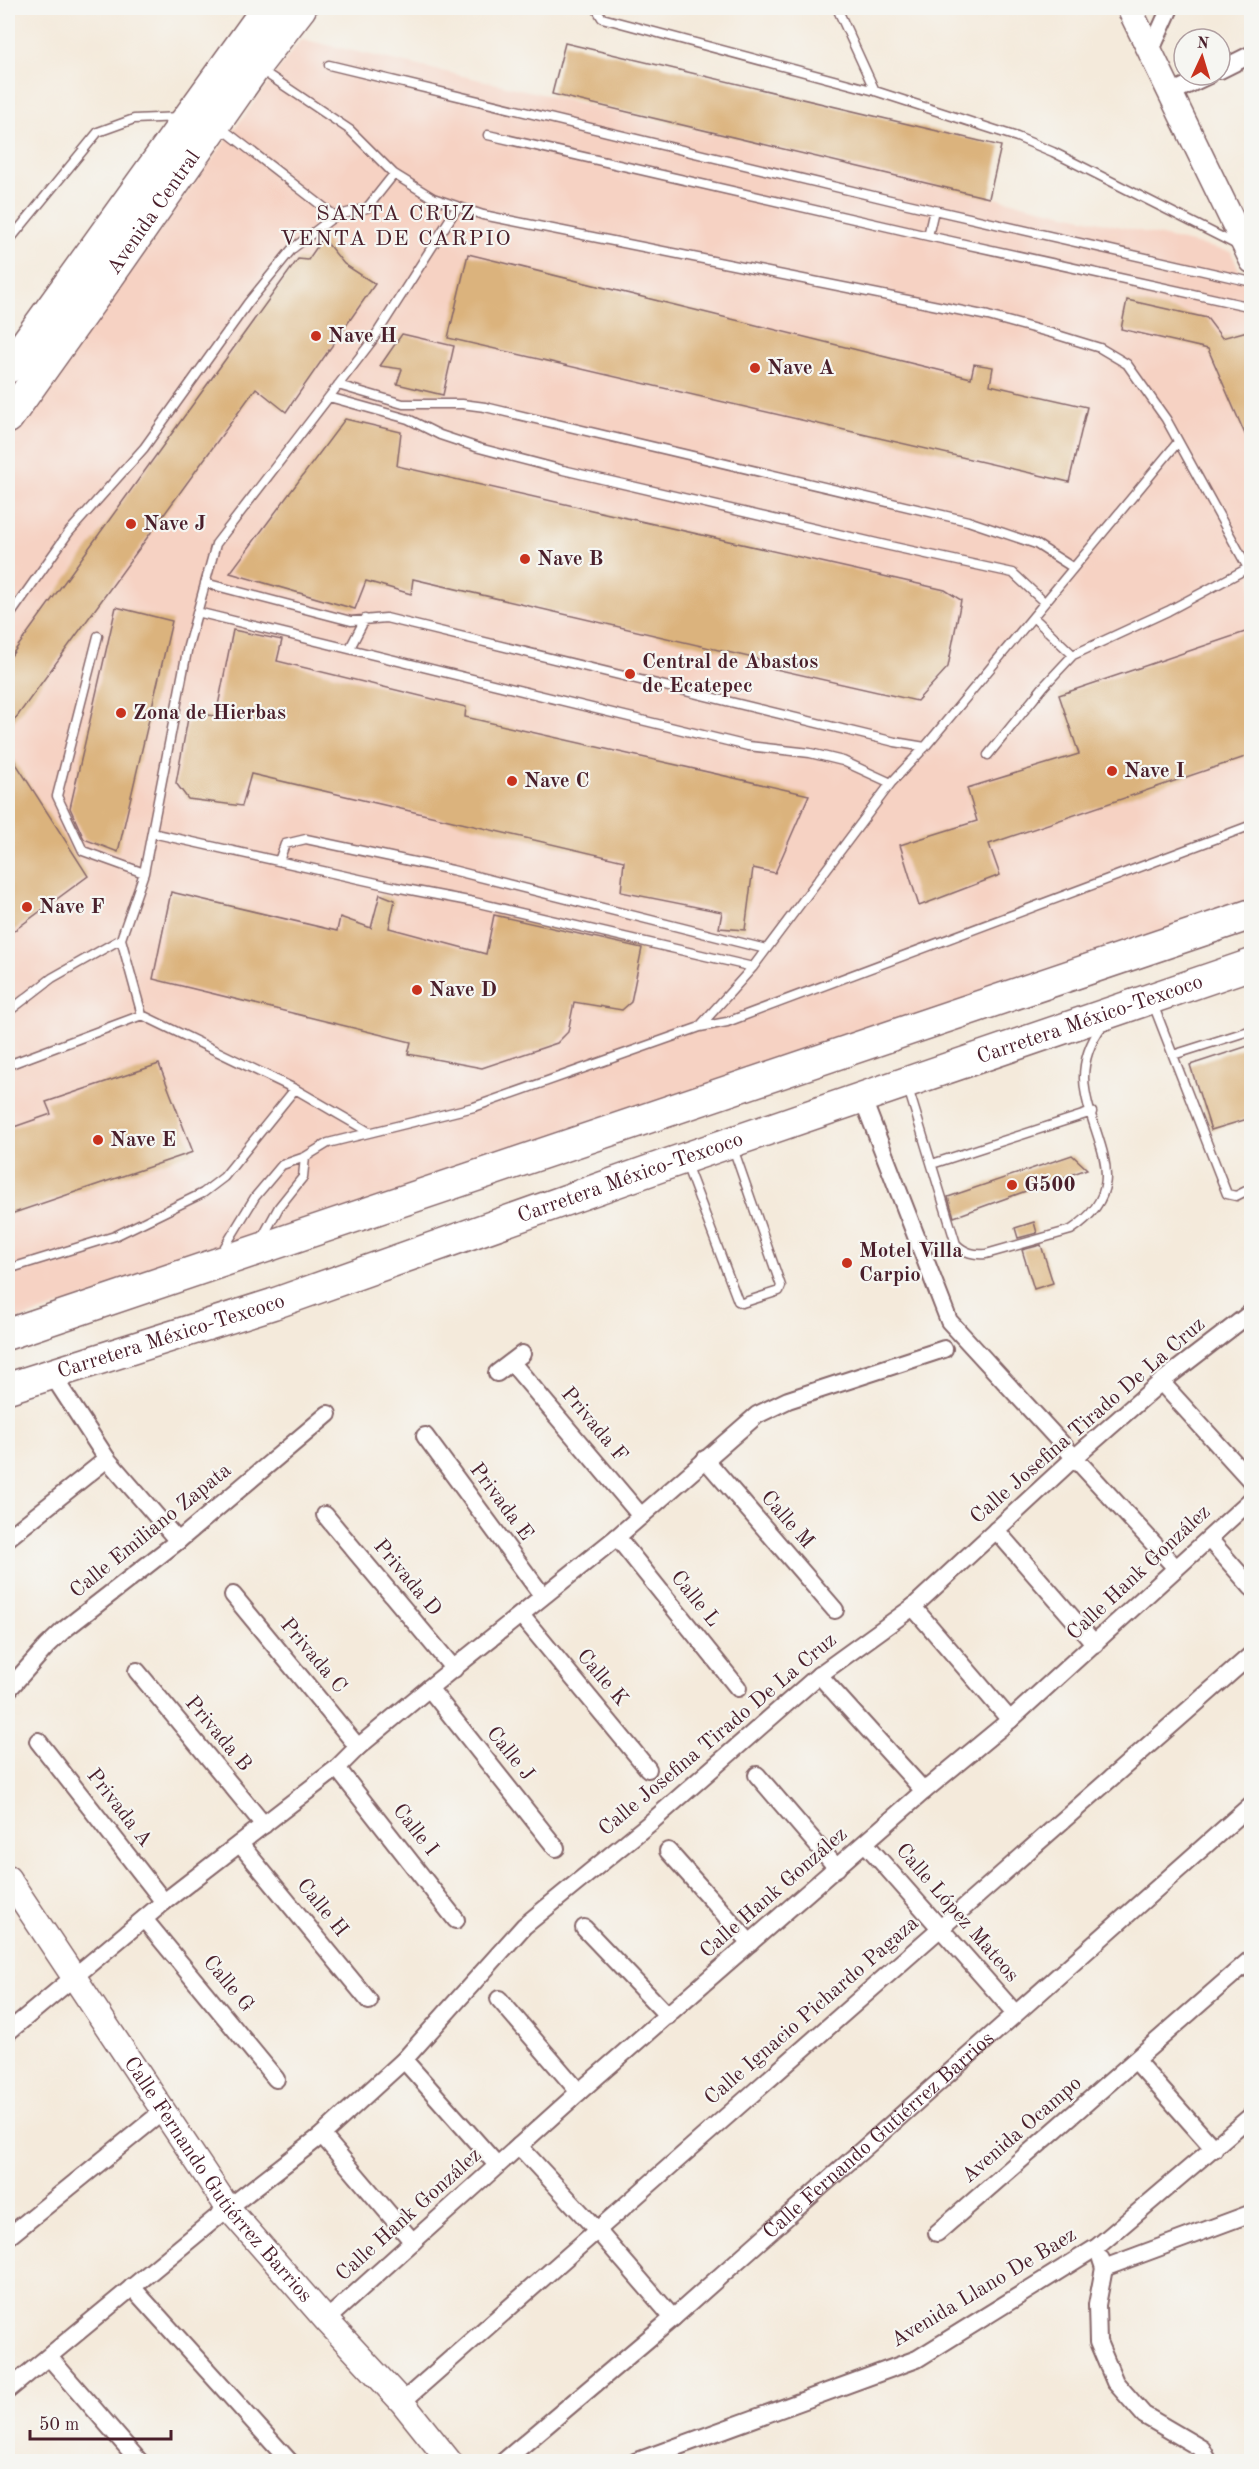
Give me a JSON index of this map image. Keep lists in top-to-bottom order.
{
  "streets": {
    "highway": ["Avenida Central", "Carretera México-Texcoco"],
    "street": [
      "Calle Josefina Tirado De La Cruz",
      "Privada F",
      "Privada E",
      "Calle M",
      "Calle Emiliano Zapata",
      "Calle Hank González",
      "Privada D",
      "Calle L",
      "Privada C",
      "Calle K",
      "Privada B",
      "Calle J",
      "Privada A",
      "Calle I",
      "Calle H",
      "Calle López Mateos",
      "Calle G",
      "Calle Ignacio Pichardo Pagaza",
      "Avenida Ocampo",
      "Calle Fernando Gutiérrez Barrios",
      "Avenida Llano De Baez"
    ]
  },
  "crossings": [
    ["Calle Josefina Tirado De La Cruz", "Calle Fernando Gutiérrez Barrios"],
    ["Calle Hank González", "Calle López Mateos"],
    ["Calle Hank González", "Calle Fernando Gutiérrez Barrios"],
    ["Calle López Mateos", "Calle Ignacio Pichardo Pagaza"],
    ["Calle López Mateos", "Calle Fernando Gutiérrez Barrios"],
    ["Calle Ignacio Pichardo Pagaza", "Calle Fernando Gutiérrez Barrios"]
  ],
  "districts": ["SANTA CRUZ VENTA DE CARPIO"],
  "places": [
    "Nave H",
    "Nave A",
    "Nave J",
    "Nave B",
    "Central de Abastos de Ecatepec",
    "Zona de Hierbas",
    "Nave I",
    "Nave C",
    "Nave F",
    "Nave D",
    "Nave E",
    "G500",
    "Motel Villa Carpio"
  ],
  "scale_bar": "50 m",
  "north": "top"
}
